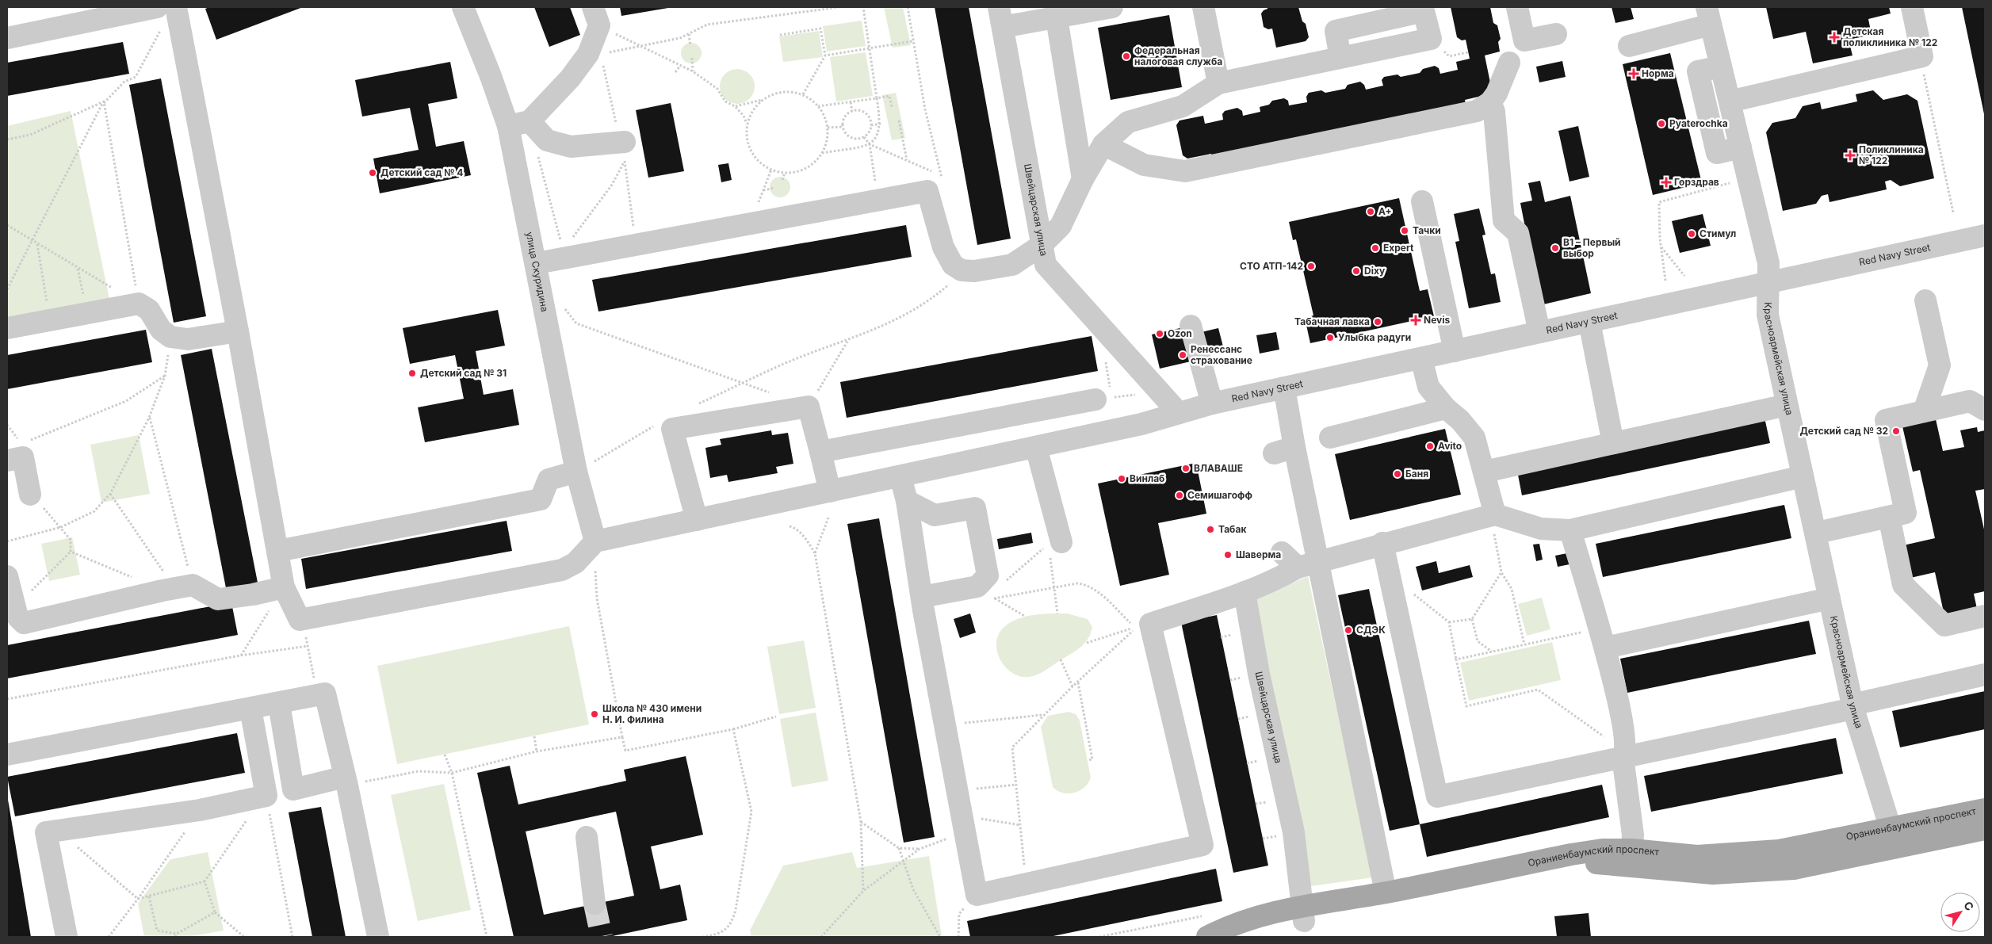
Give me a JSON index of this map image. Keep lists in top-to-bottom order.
{
  "streets": {
    "main road": ["Ораниенбаумский проспект"],
    "street": [
      "Швейцарская улица",
      "Red Navy Street",
      "улица Скуридина",
      "Красноармейская улица"
    ]
  },
  "crossings": [
    ["Швейцарская улица", "Red Navy Street"],
    ["Швейцарская улица", "Ораниенбаумский проспект"],
    ["Red Navy Street", "улица Скуридина"],
    ["Red Navy Street", "Красноармейская улица"],
    ["Красноармейская улица", "Ораниенбаумский проспект"]
  ],
  "places": {
    "health": [
      "Детская поликлиника № 122",
      "Норма",
      "Поликлиника № 122",
      "Горздрав",
      "Nevis"
    ],
    "other": [
      "Федеральная налоговая служба",
      "Pyaterochka",
      "Детский сад № 4",
      "А+",
      "Тачки",
      "Стимул",
      "Expert",
      "В1 – Первый выбор",
      "СТО АТП-142",
      "Dixy",
      "Табачная лавка",
      "Ozon",
      "Улыбка радуги",
      "Ренессанс страхование",
      "Детский сад № 31",
      "Детский сад № 32",
      "Avito",
      "ВЛАВАШЕ",
      "Баня",
      "Винлаб",
      "Семишагофф",
      "Табак",
      "Шаверма",
      "СДЭК",
      "Школа № 430 имени Н. И. Филина"
    ]
  },
  "north": "top right"
}
